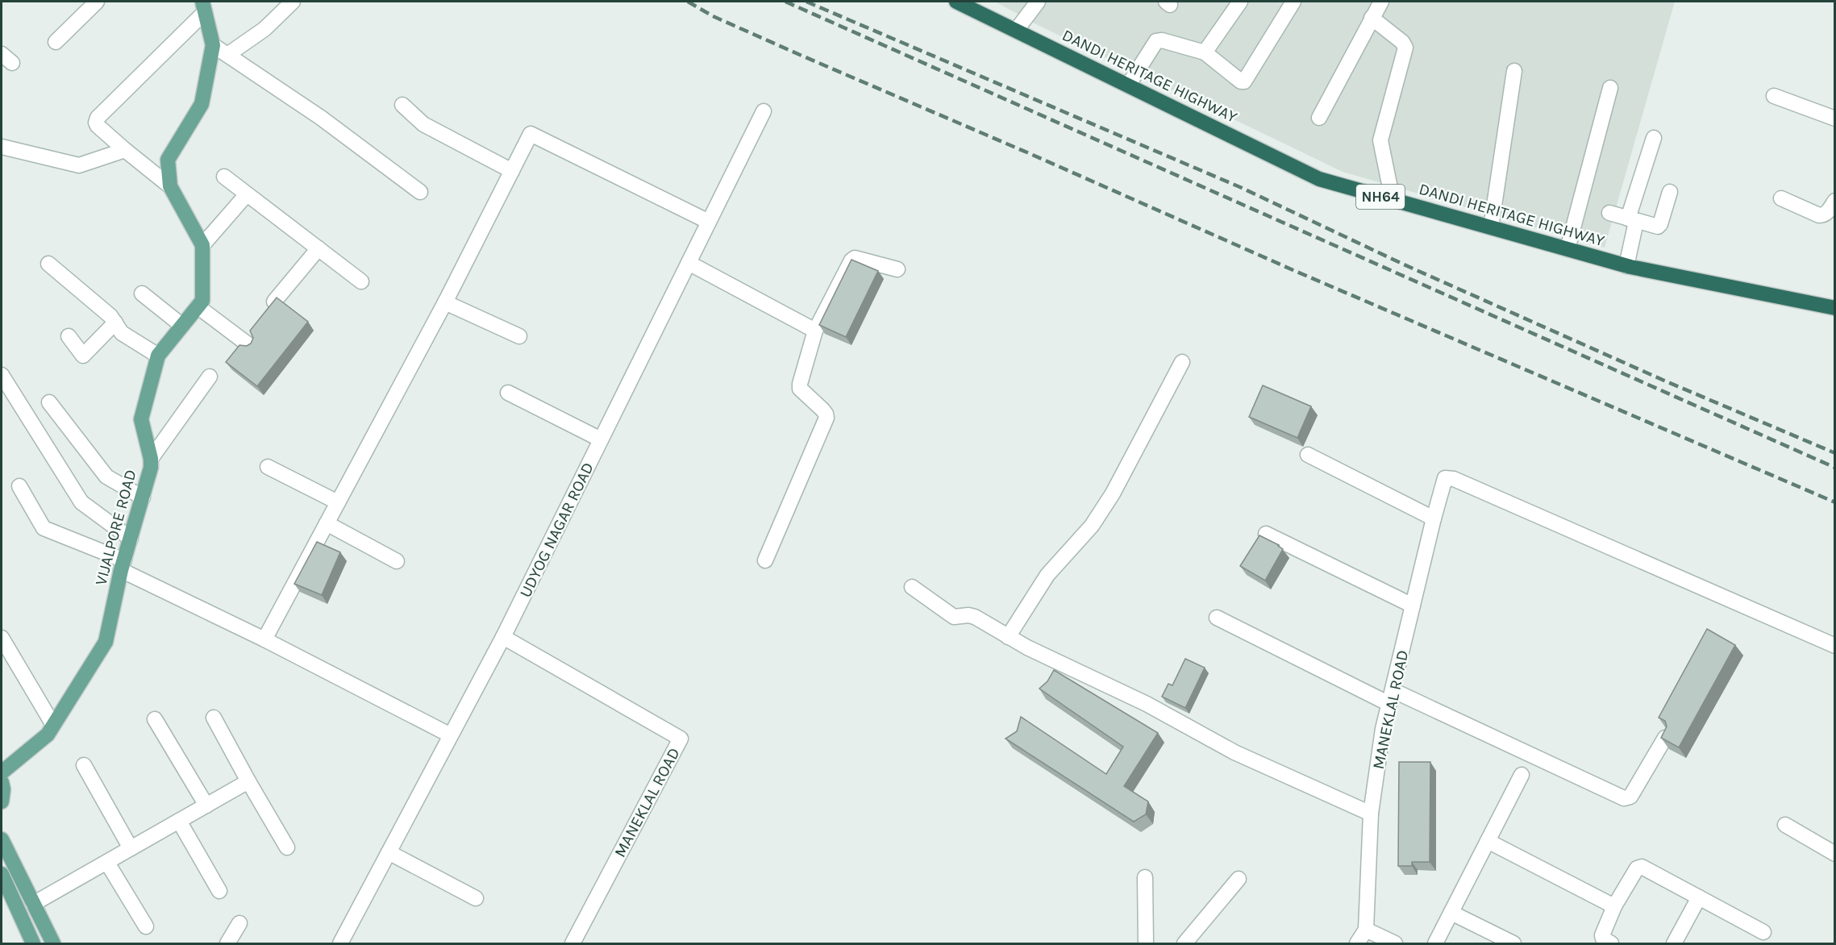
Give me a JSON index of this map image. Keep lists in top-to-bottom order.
{
  "streets": {
    "highway": ["DANDI HERITAGE HIGHWAY", "NH64"],
    "main road": ["VIJALPORE ROAD"],
    "street": ["UDYOG NAGAR ROAD", "MANEKLAL ROAD"]
  },
  "crossings": [
    ["UDYOG NAGAR ROAD", "MANEKLAL ROAD"]
  ]
}
